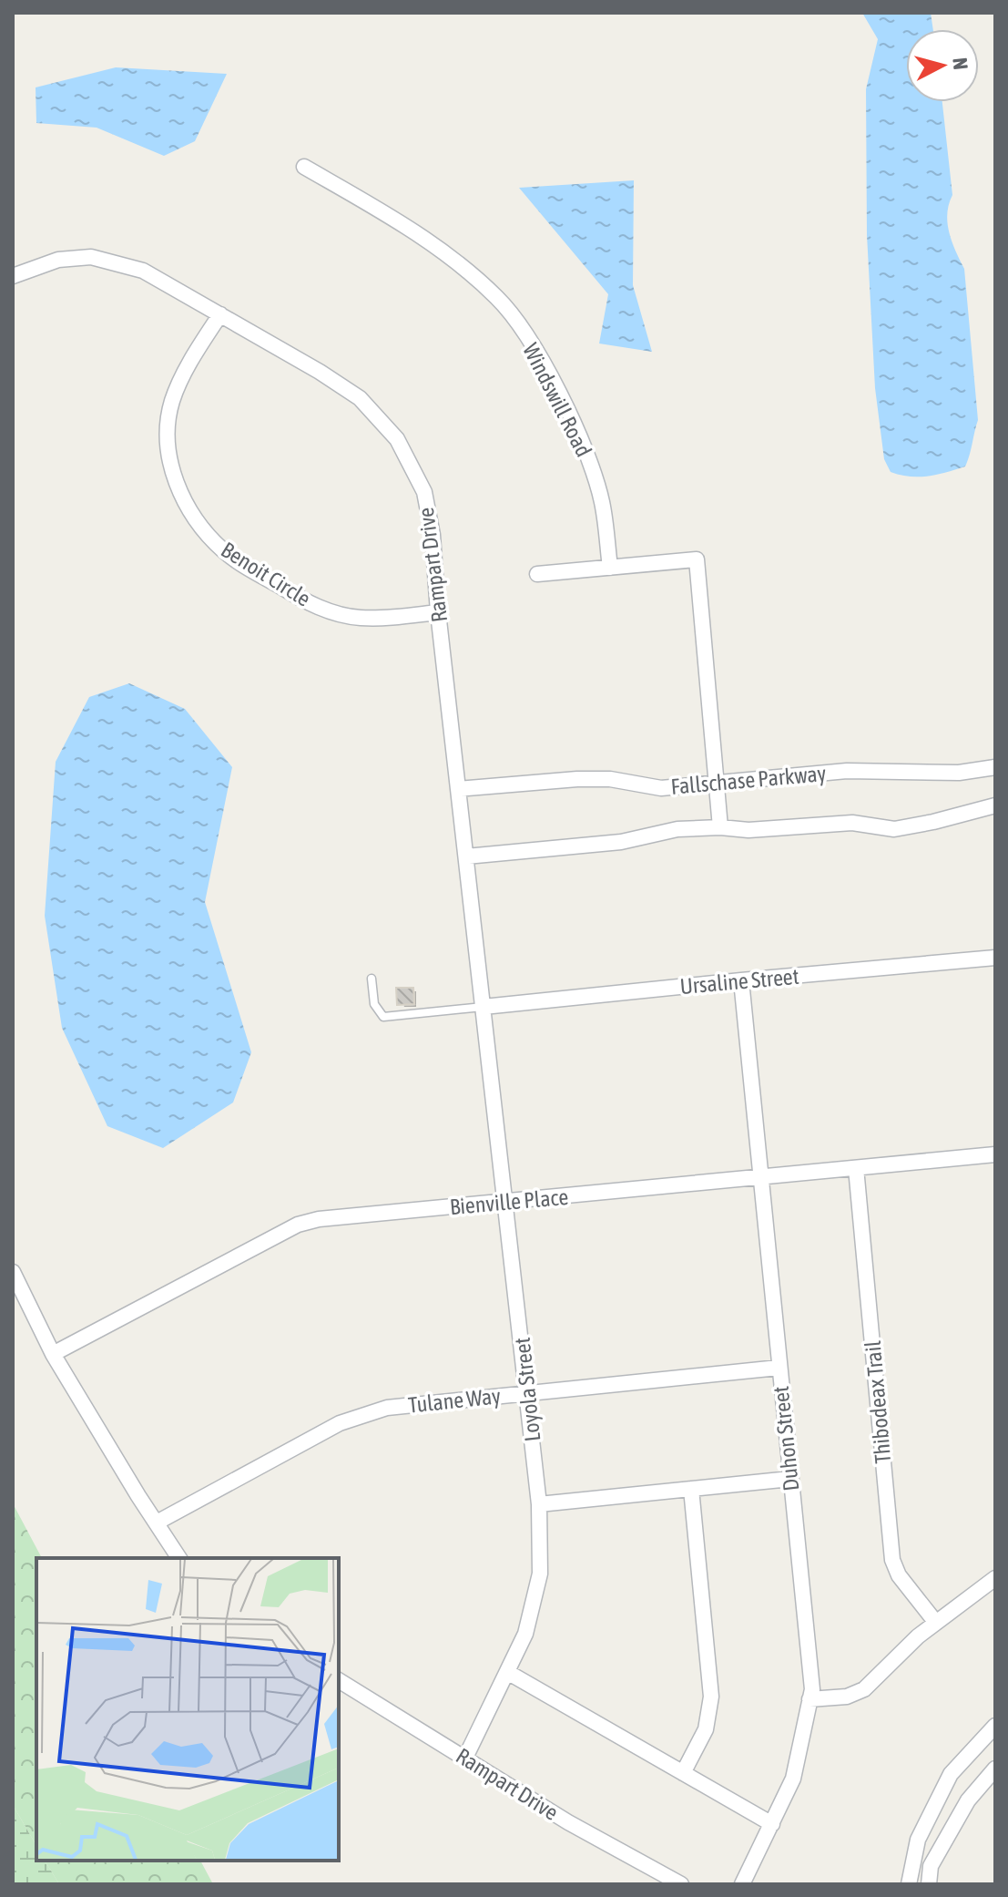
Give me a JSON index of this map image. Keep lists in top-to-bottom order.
{
  "streets": {
    "street": [
      "Windswill Road",
      "Rampart Drive",
      "Benoit Circle",
      "Fallschase Parkway",
      "Ursaline Street",
      "Bienville Place",
      "Loyola Street",
      "Tulane Way",
      "Thibodeax Trail",
      "Duhon Street"
    ]
  },
  "crossings": [
    ["Rampart Drive", "Benoit Circle"],
    ["Rampart Drive", "Fallschase Parkway"],
    ["Rampart Drive", "Ursaline Street"],
    ["Rampart Drive", "Loyola Street"],
    ["Ursaline Street", "Loyola Street"],
    ["Ursaline Street", "Duhon Street"],
    ["Bienville Place", "Loyola Street"],
    ["Bienville Place", "Thibodeax Trail"],
    ["Bienville Place", "Duhon Street"],
    ["Loyola Street", "Tulane Way"],
    ["Tulane Way", "Duhon Street"]
  ],
  "north": "right"
}
